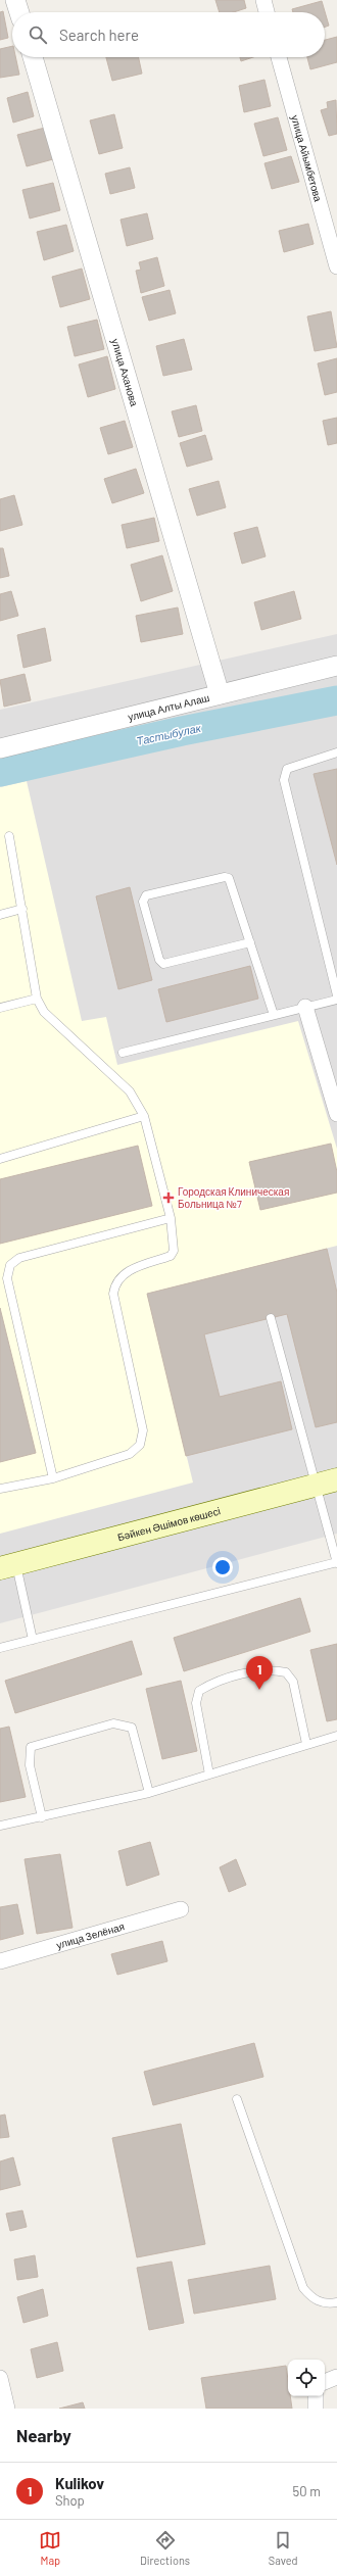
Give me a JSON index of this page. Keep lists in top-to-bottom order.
{
  "streets": {
    "main road": ["Бәйкен Әшімов көшесі"],
    "street": [
      "улица Айымбетова",
      "улица Аханова",
      "улица Алты Алаш",
      "улица Зелёная"
    ]
  },
  "crossings": [
    ["улица Аханова", "улица Алты Алаш"]
  ],
  "water": ["Тастыбулак"],
  "places": {
    "health": ["Городская Клиническая Больница №7"]
  },
  "page": {
    "search": "Search here",
    "pins": "1",
    "heading": "Nearby",
    "list": [
      {
        "mark": "1",
        "name": "Kulikov",
        "note": "Shop",
        "value": "50 m"
      }
    ],
    "nav": ["Map", "Directions", "Saved"]
  }
}
